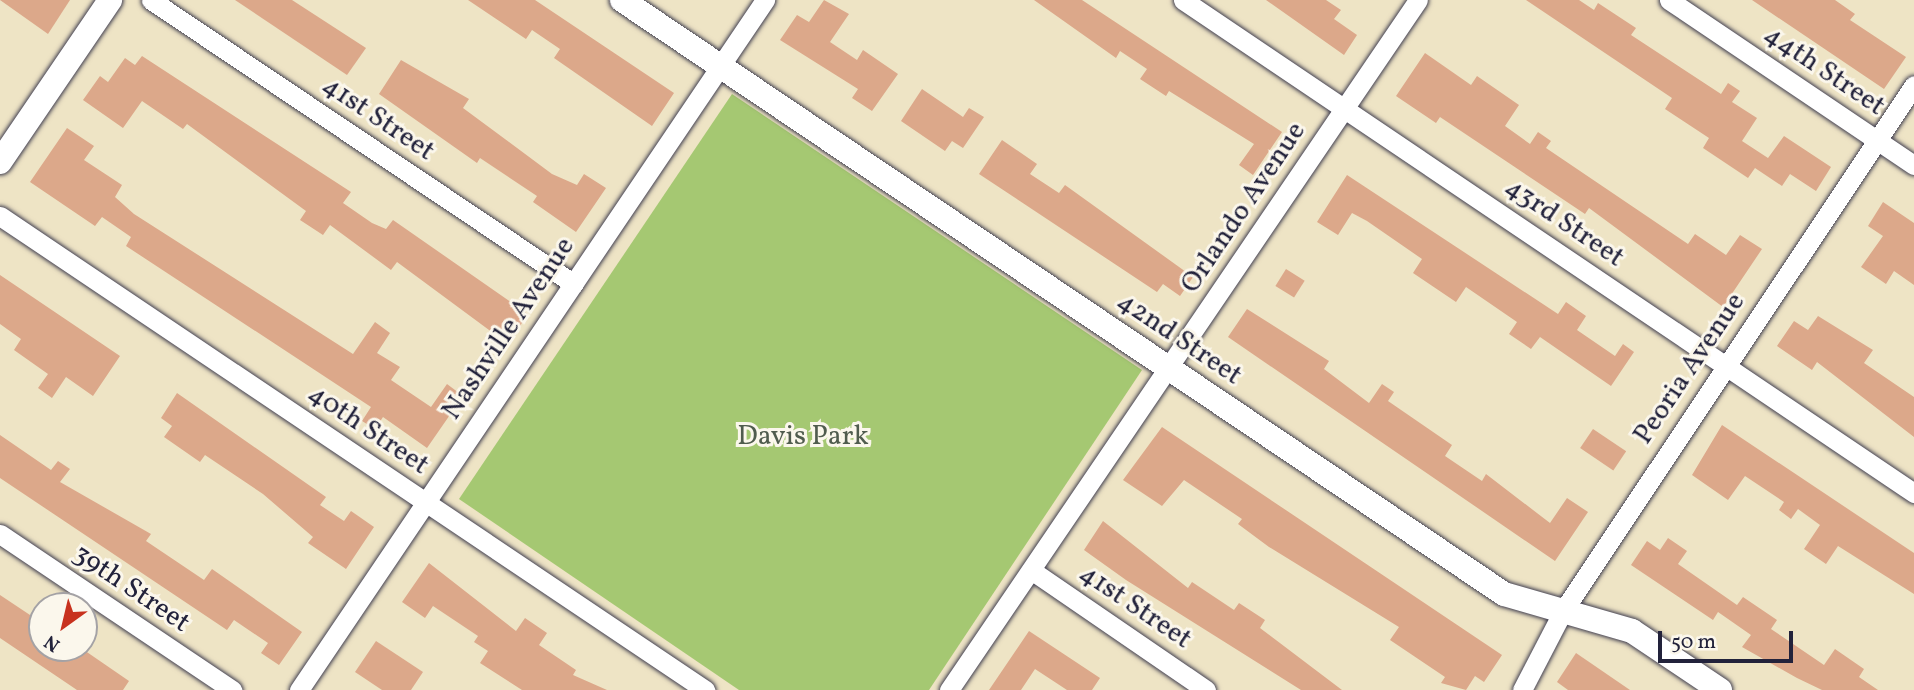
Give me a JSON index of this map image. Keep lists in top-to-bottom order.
{
  "streets": {
    "street": [
      "44th Street",
      "41st Street",
      "Orlando Avenue",
      "43rd Street",
      "Nashville Avenue",
      "42nd Street",
      "Peoria Avenue",
      "40th Street",
      "39th Street"
    ]
  },
  "crossings": [
    ["44th Street", "Peoria Avenue"],
    ["41st Street", "Orlando Avenue"],
    ["41st Street", "Nashville Avenue"],
    ["Orlando Avenue", "43rd Street"],
    ["Orlando Avenue", "42nd Street"],
    ["43rd Street", "Peoria Avenue"],
    ["Nashville Avenue", "42nd Street"],
    ["Nashville Avenue", "40th Street"],
    ["42nd Street", "Peoria Avenue"]
  ],
  "parks": ["Davis Park"],
  "scale_bar": "50 m",
  "north": "bottom left"
}
